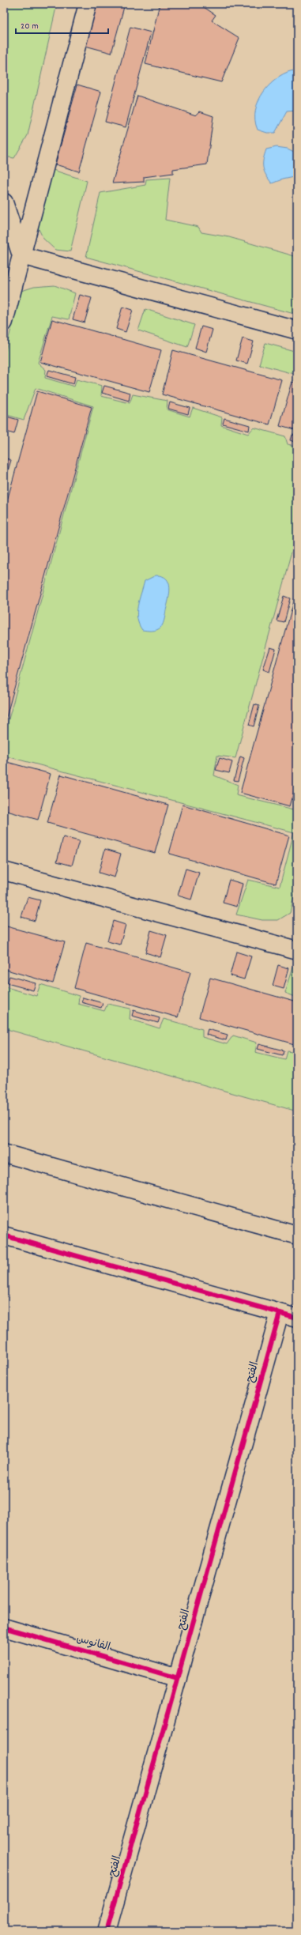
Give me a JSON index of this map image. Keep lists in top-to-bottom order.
{
  "streets": {
    "street": ["الفتح", "الفانوس"]
  },
  "crossings": [
    ["الفتح", "الفانوس"]
  ],
  "scale_bar": "20 m"
}
